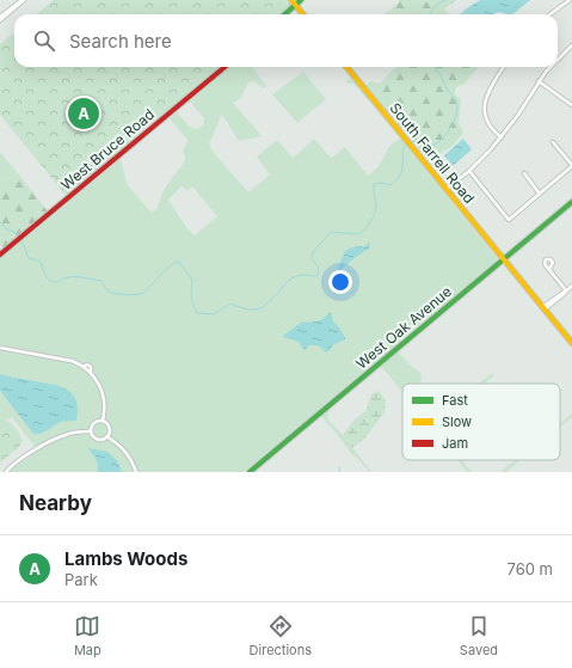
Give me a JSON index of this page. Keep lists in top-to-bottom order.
{
  "streets": {
    "street": ["West Bruce Road", "South Farrell Road", "West Oak Avenue"]
  },
  "crossings": [
    ["South Farrell Road", "West Oak Avenue"]
  ],
  "legend": ["Fast", "Slow", "Jam"],
  "page": {
    "search": "Search here",
    "pins": "A",
    "heading": "Nearby",
    "list": [
      {
        "mark": "A",
        "name": "Lambs Woods",
        "note": "Park",
        "value": "760 m"
      }
    ],
    "nav": ["Map", "Directions", "Saved"]
  }
}
